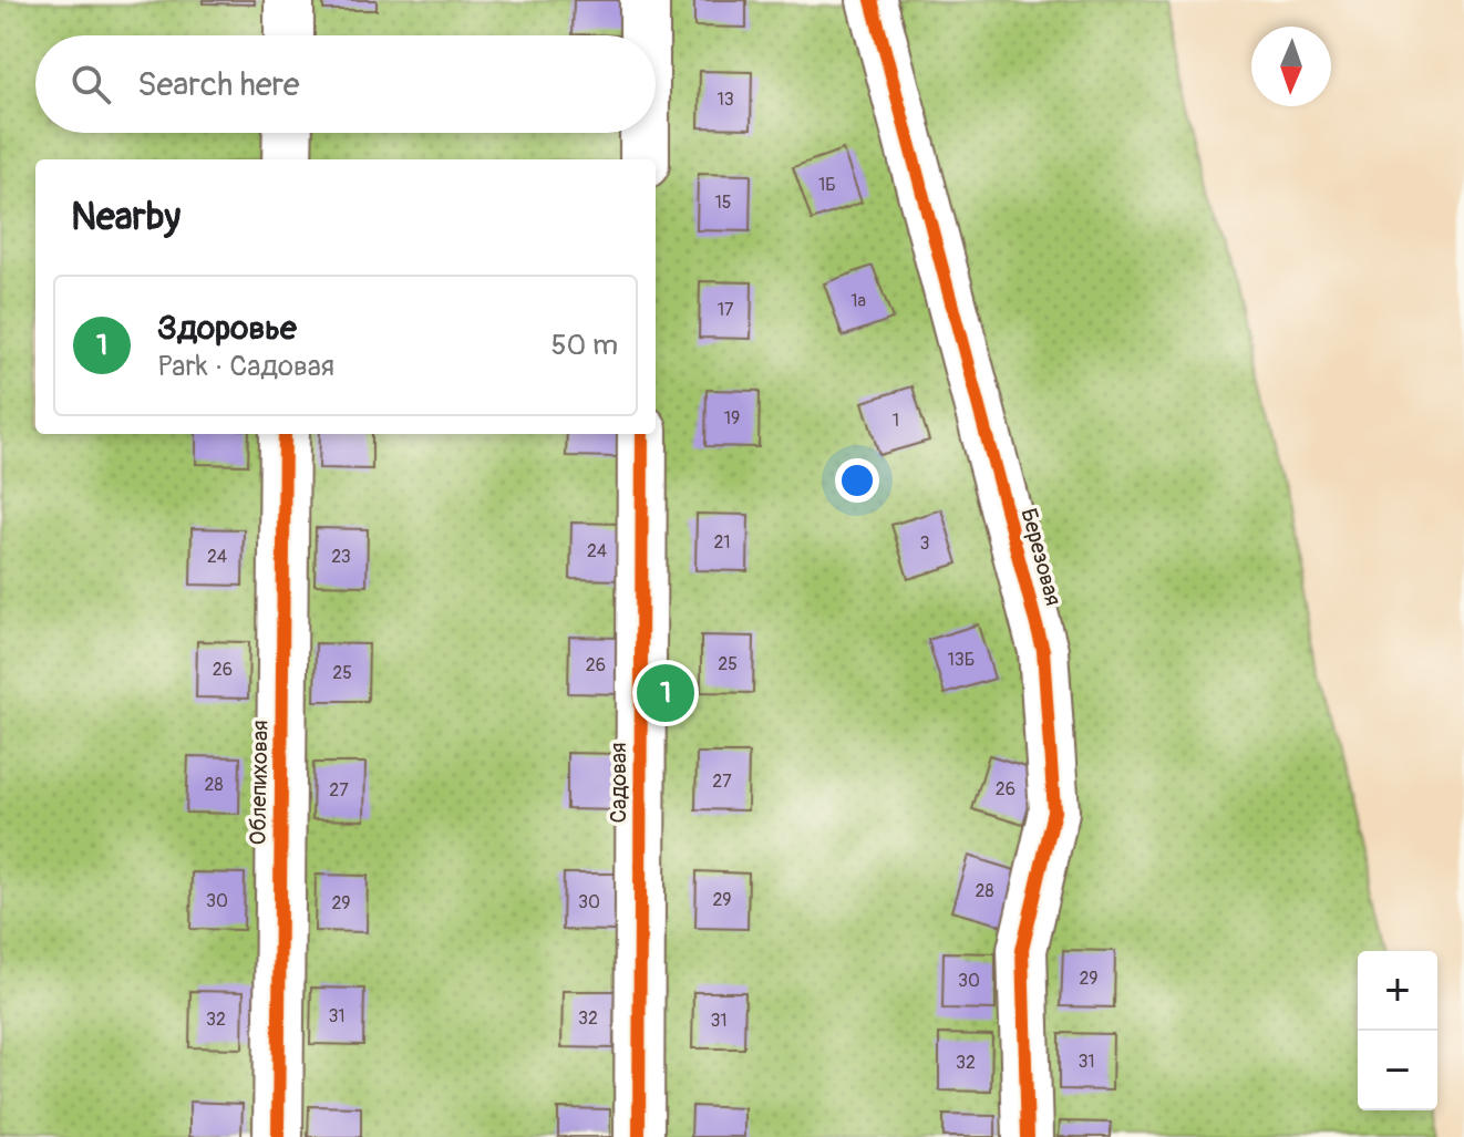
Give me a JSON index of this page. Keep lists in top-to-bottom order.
{
  "streets": {
    "street": ["Березовая", "Облепиховая", "Садовая"]
  },
  "house_numbers": [
    "13",
    "1Б",
    "15",
    "1а",
    "17",
    "19",
    "1",
    "21",
    "3",
    "24",
    "24",
    "23",
    "13Б",
    "25",
    "26",
    "26",
    "25",
    "27",
    "28",
    "26",
    "27",
    "28",
    "29",
    "30",
    "30",
    "29",
    "29",
    "30",
    "31",
    "32",
    "32",
    "31",
    "31",
    "32"
  ],
  "north": "bottom",
  "page": {
    "search": "Search here",
    "heading": "Nearby",
    "list": [
      {
        "mark": "1",
        "name": "Здоровье",
        "note": "Park · Садовая",
        "value": "50 m"
      }
    ],
    "pins": "1",
    "map_buttons": ["+", "−"]
  }
}
